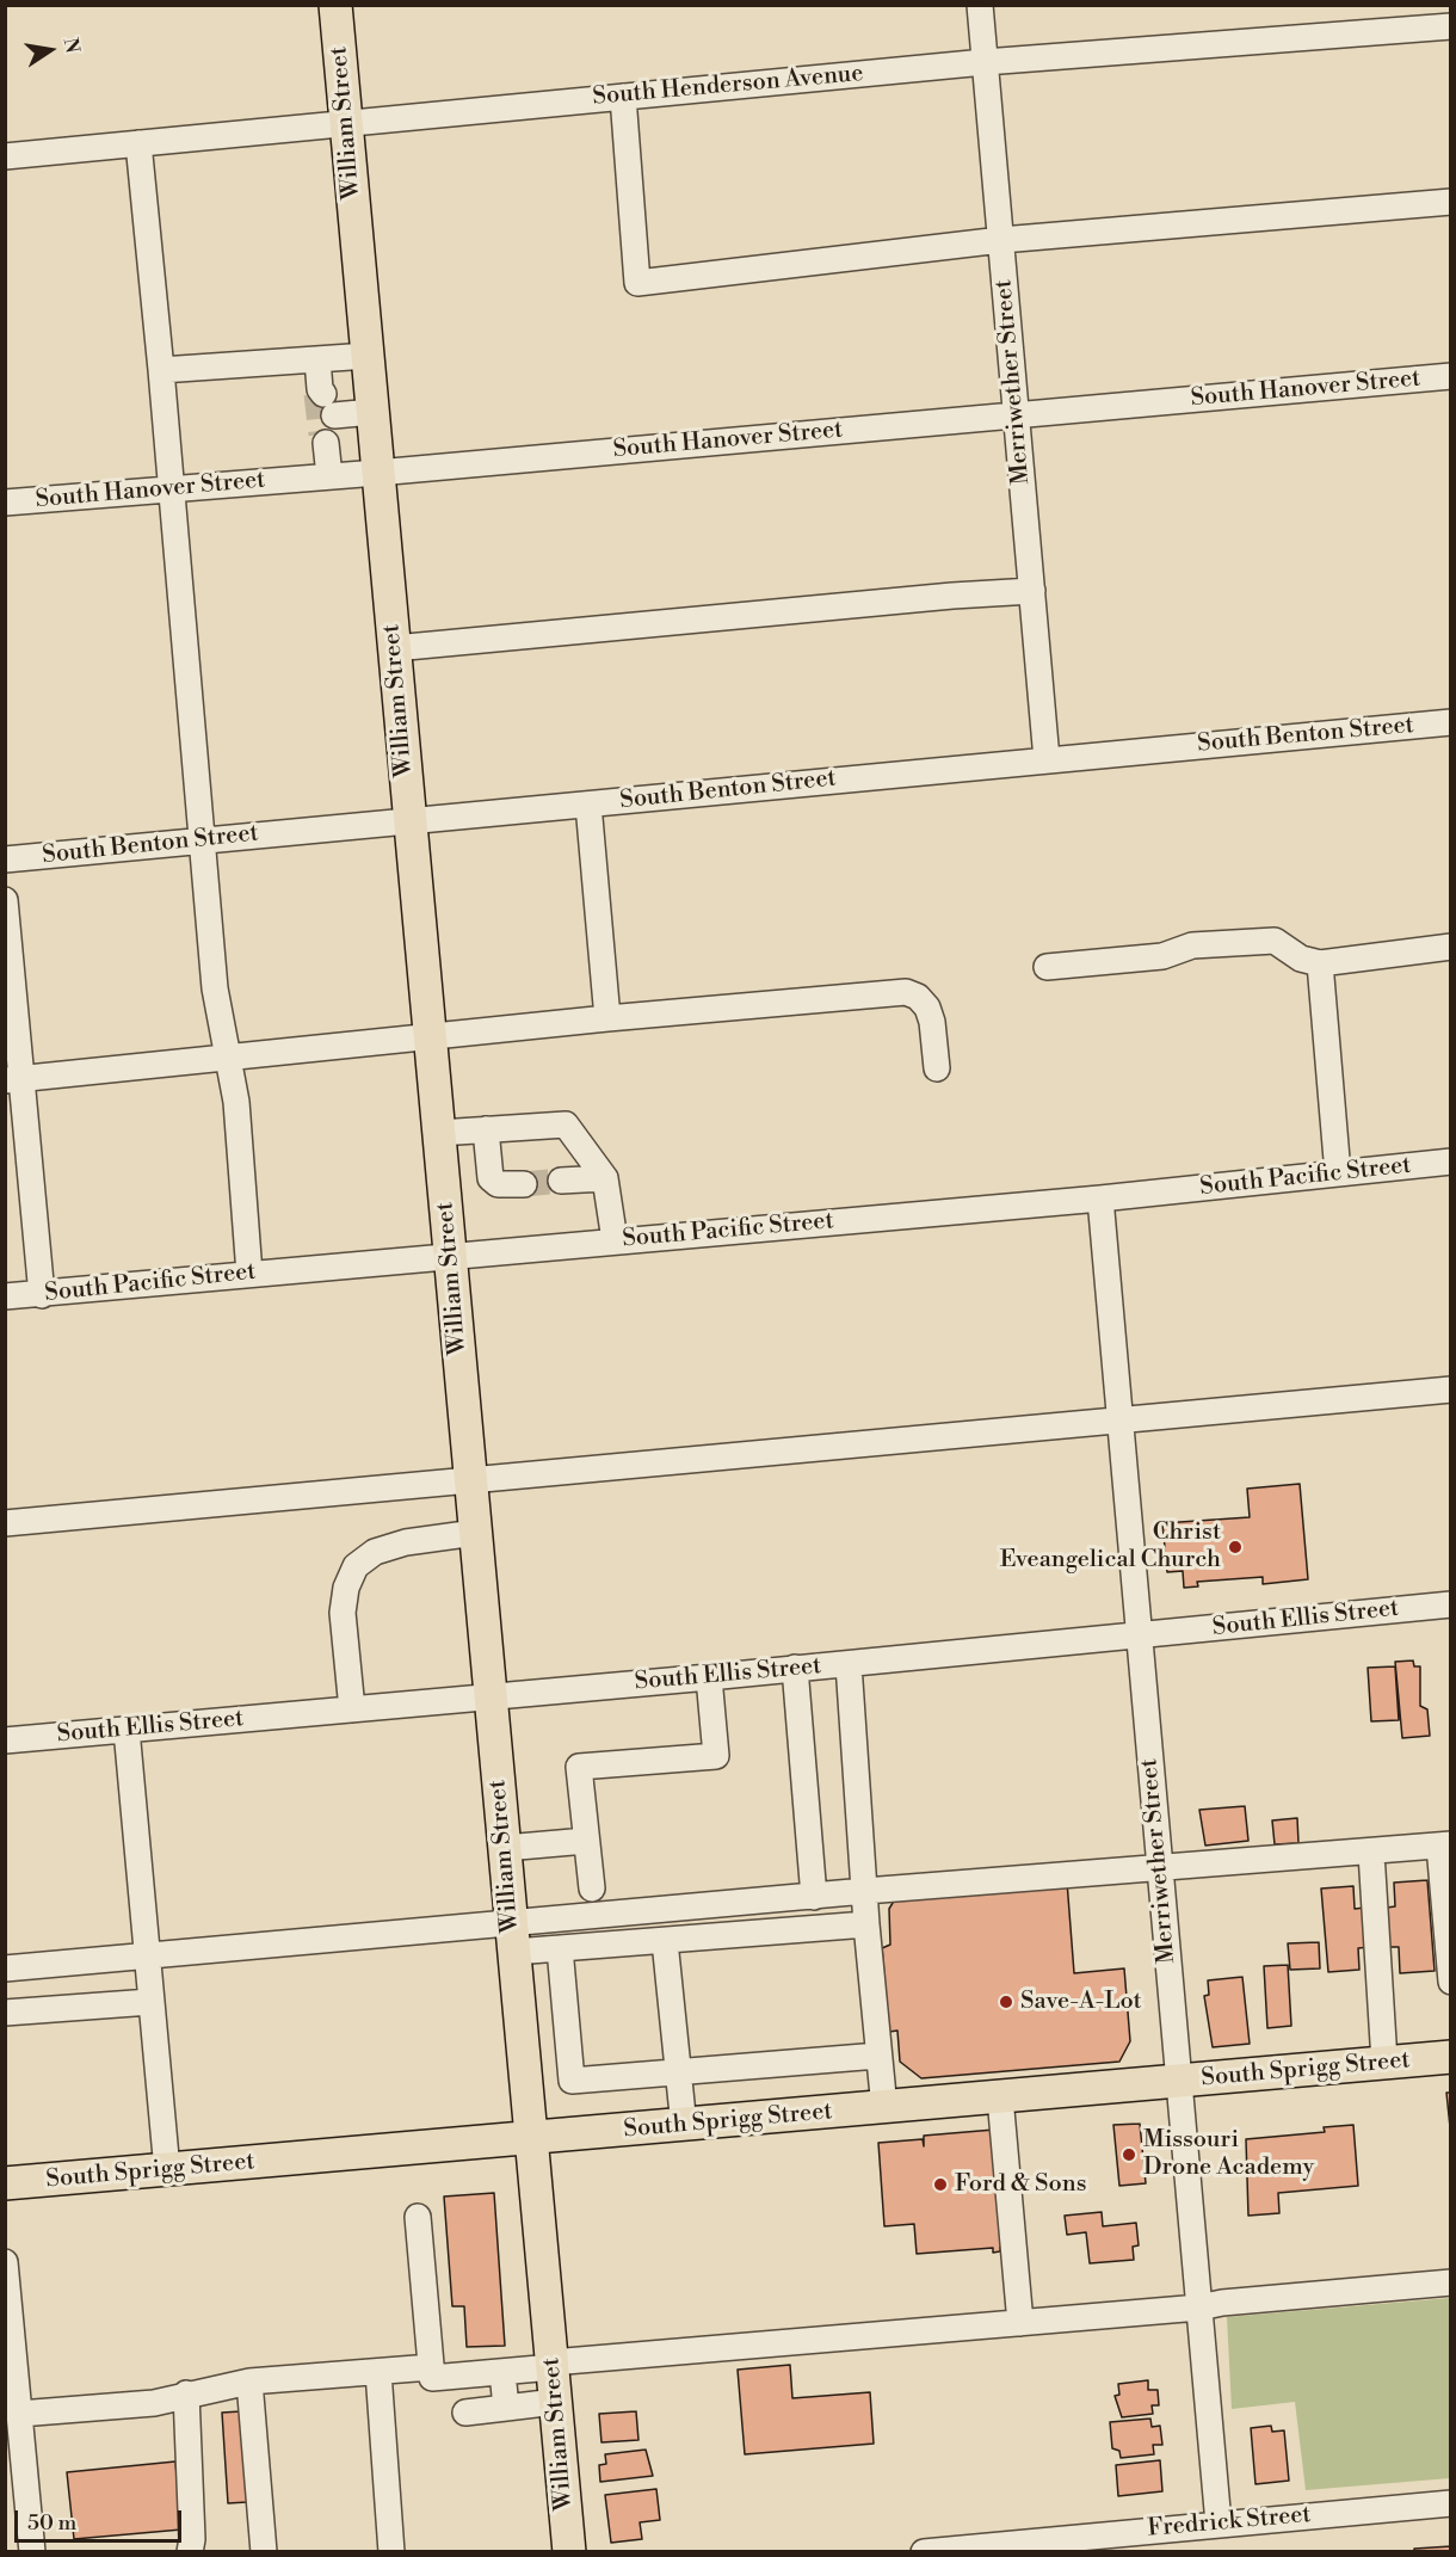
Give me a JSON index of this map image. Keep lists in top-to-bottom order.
{
  "streets": {
    "main road": ["William Street", "South Sprigg Street"],
    "street": [
      "South Henderson Avenue",
      "Merriwether Street",
      "South Hanover Street",
      "South Benton Street",
      "South Pacific Street",
      "South Ellis Street",
      "Fredrick Street"
    ]
  },
  "crossings": [
    ["South Henderson Avenue", "William Street"],
    ["South Henderson Avenue", "Merriwether Street"],
    ["William Street", "South Hanover Street"],
    ["William Street", "South Benton Street"],
    ["William Street", "South Pacific Street"],
    ["William Street", "South Ellis Street"],
    ["William Street", "South Sprigg Street"],
    ["Merriwether Street", "South Hanover Street"],
    ["Merriwether Street", "South Benton Street"],
    ["Merriwether Street", "South Pacific Street"],
    ["Merriwether Street", "South Ellis Street"],
    ["Merriwether Street", "South Sprigg Street"],
    ["Merriwether Street", "Fredrick Street"]
  ],
  "places": [
    "Christ Eveangelical Church",
    "Save-A-Lot",
    "Missouri Drone Academy",
    "Ford & Sons"
  ],
  "scale_bar": "50 m",
  "north": "right"
}
